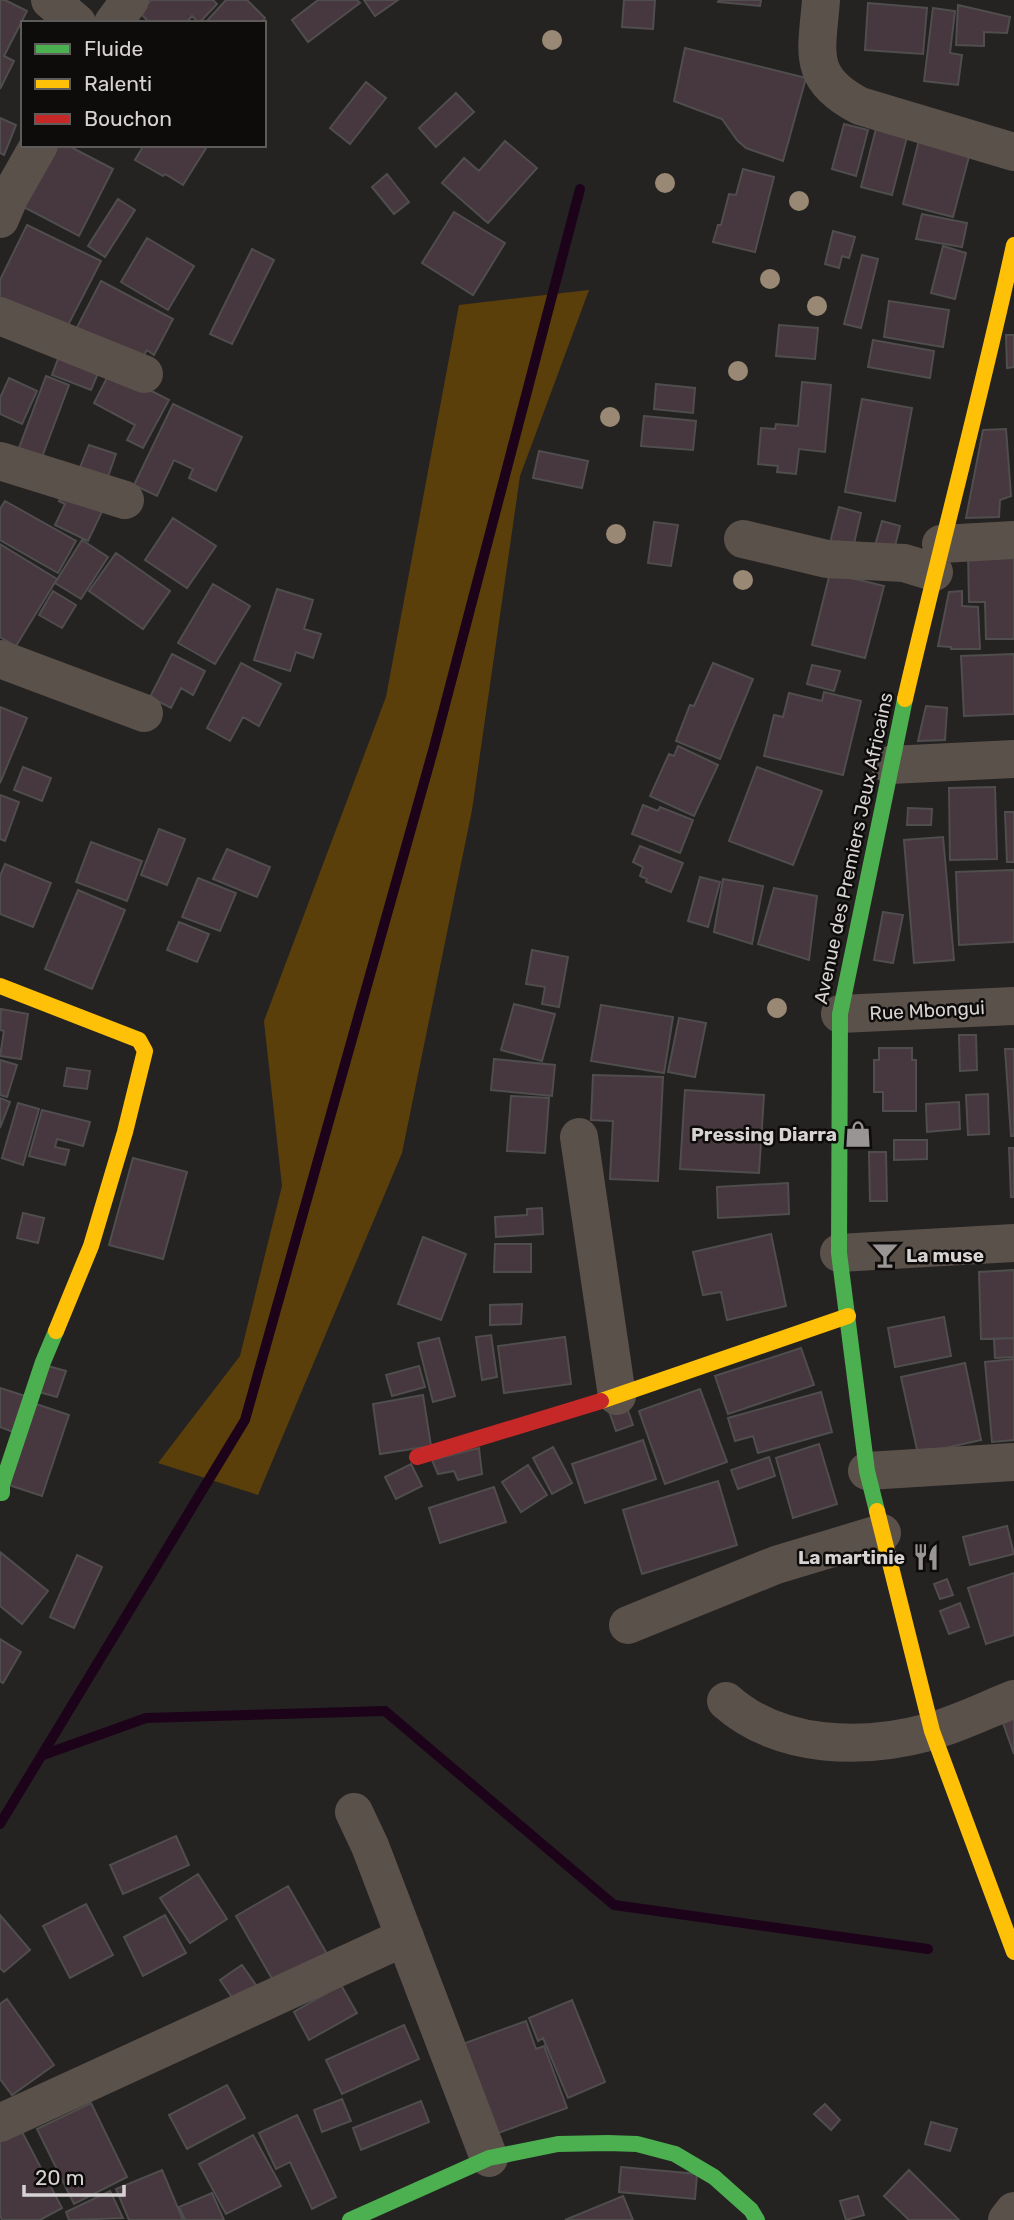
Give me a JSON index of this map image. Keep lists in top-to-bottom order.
{
  "streets": {
    "street": ["Avenue des Premiers Jeux Africains", "Rue Mbongui"]
  },
  "crossings": [
    ["Avenue des Premiers Jeux Africains", "Rue Mbongui"]
  ],
  "places": {
    "shop": ["Pressing Diarra"],
    "bar": ["La muse"],
    "restaurant": ["La martinie"]
  },
  "legend": ["Fluide", "Ralenti", "Bouchon"],
  "scale_bar": "20 m"
}
